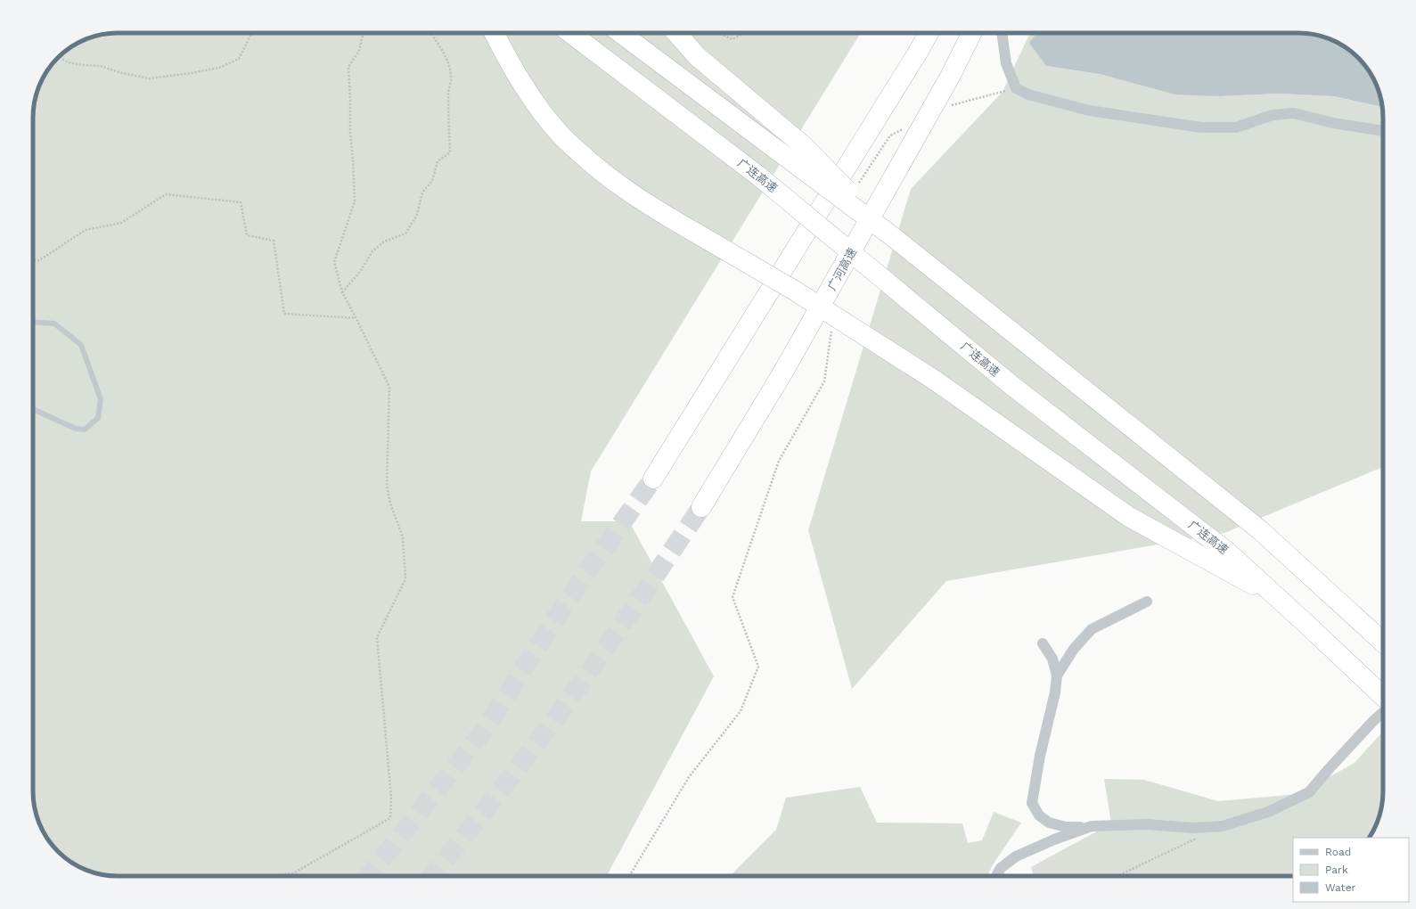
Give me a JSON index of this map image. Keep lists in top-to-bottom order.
{
  "streets": {
    "highway": ["广连高速", "广河高速"]
  },
  "legend": ["Road", "Park", "Water"]
}
